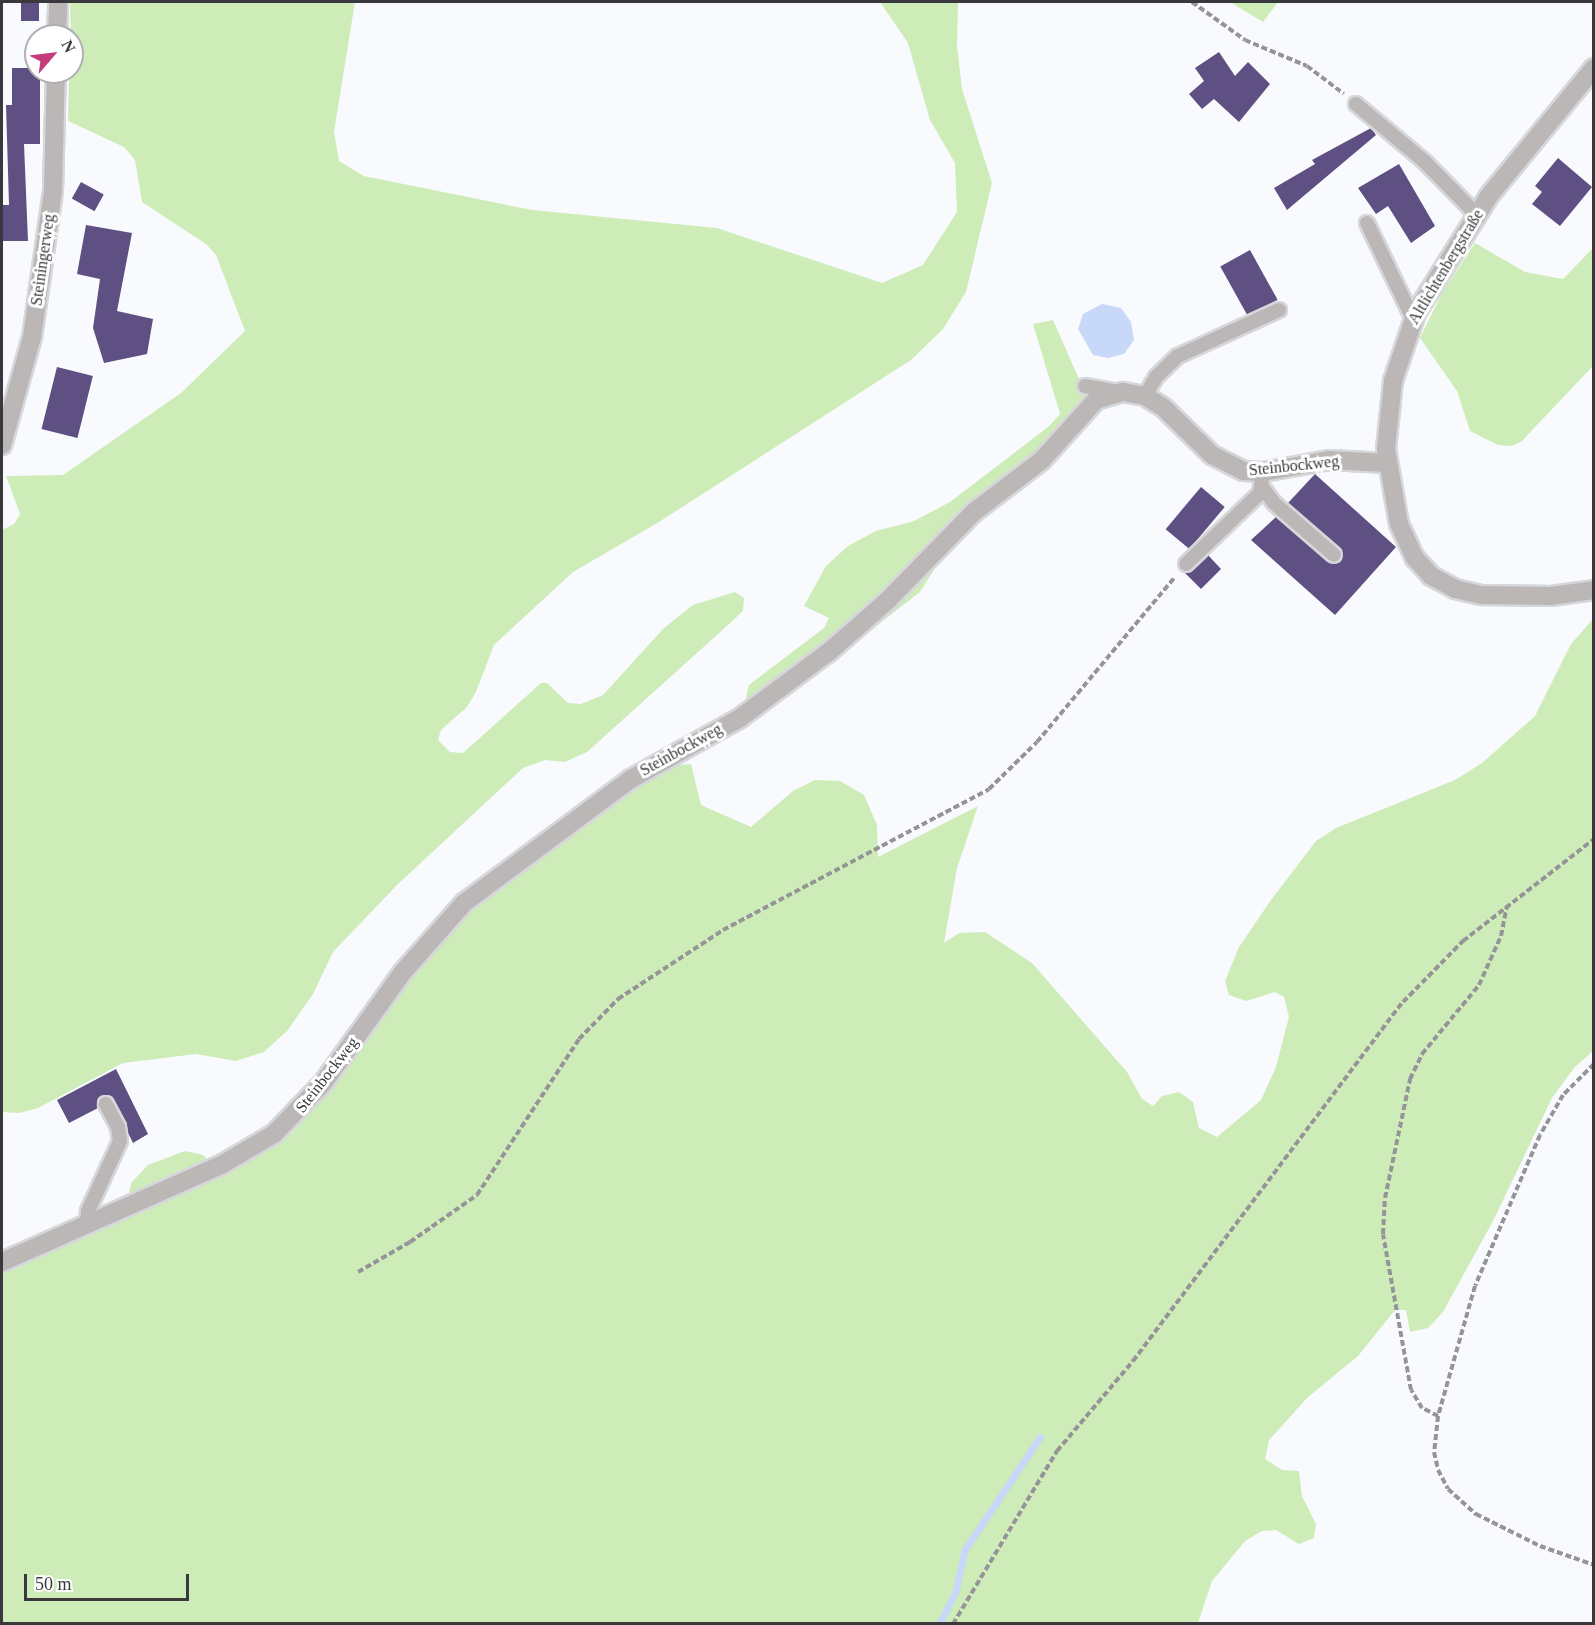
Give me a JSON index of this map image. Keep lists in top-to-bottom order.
{
  "streets": {
    "street": ["Steiningerweg", "Altlichtenbergstraße", "Steinbockweg"]
  },
  "crossings": [
    ["Altlichtenbergstraße", "Steinbockweg"]
  ],
  "scale_bar": "50 m",
  "north": "top right"
}
